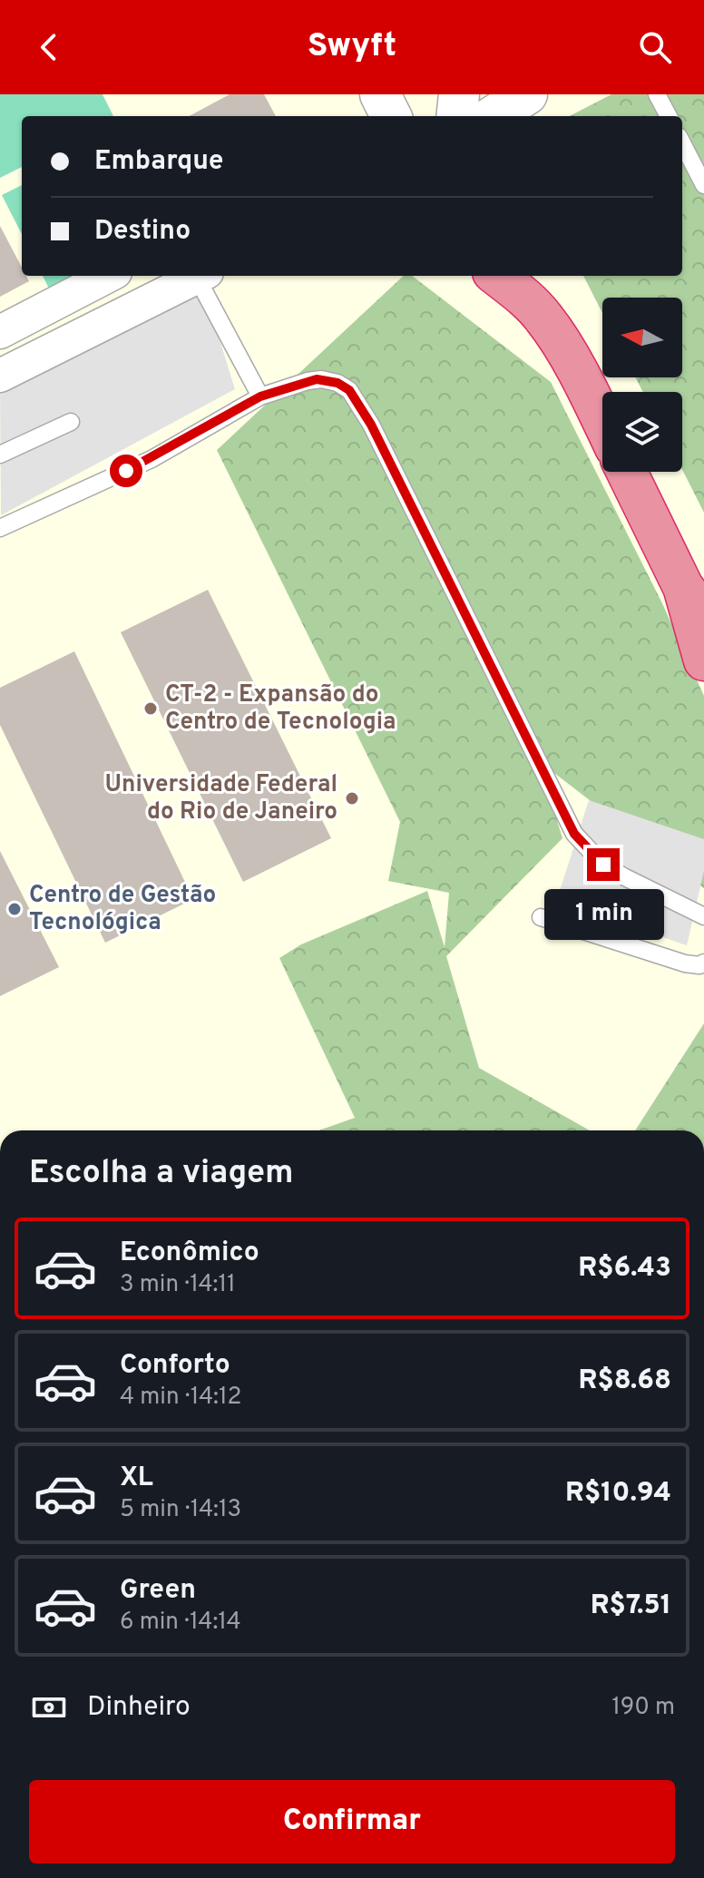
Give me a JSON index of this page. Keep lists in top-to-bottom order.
{
  "places": ["CT-2 - Expansão do Centro de Tecnologia", "Universidade Federal do Rio de Janeiro", "Centro de Gestão Tecnológica"],
  "north": "left",
  "page": {
    "header": "Swyft",
    "banner": ["Embarque", "Destino"],
    "bubble": "1 min",
    "heading": "Escolha a viagem",
    "list": [
      {
        "name": "Econômico",
        "note": "3 min · 14:11",
        "value": "R$6.43"
      },
      {
        "name": "Conforto",
        "note": "4 min · 14:12",
        "value": "R$8.68"
      },
      {
        "name": "XL",
        "note": "5 min · 14:13",
        "value": "R$10.94"
      },
      {
        "name": "Green",
        "note": "6 min · 14:14",
        "value": "R$7.51"
      }
    ],
    "pay": ["Dinheiro", "190 m"],
    "buttons": "Confirmar"
  }
}
